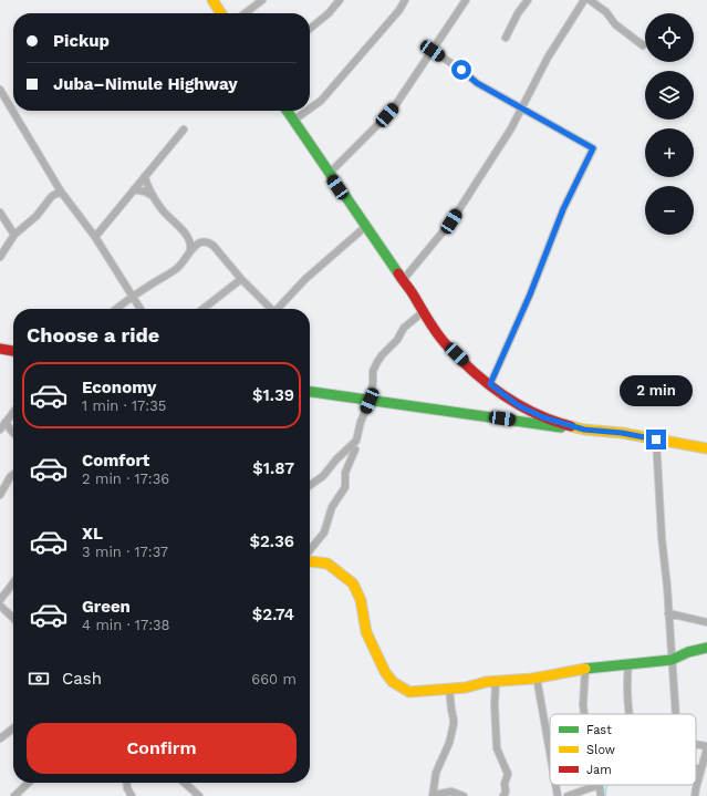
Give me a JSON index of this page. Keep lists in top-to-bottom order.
{
  "legend": ["Fast", "Slow", "Jam"],
  "page": {
    "map_buttons": ["+", "−"],
    "banner": ["Pickup", "Juba–Nimule Highway"],
    "heading": "Choose a ride",
    "list": [
      {
        "name": "Economy",
        "note": "1 min · 17:35",
        "value": "$1.39"
      },
      {
        "name": "Comfort",
        "note": "2 min · 17:36",
        "value": "$1.87"
      },
      {
        "name": "XL",
        "note": "3 min · 17:37",
        "value": "$2.36"
      },
      {
        "name": "Green",
        "note": "4 min · 17:38",
        "value": "$2.74"
      }
    ],
    "bubble": "2 min",
    "pay": ["Cash", "660 m"],
    "buttons": "Confirm"
  }
}
